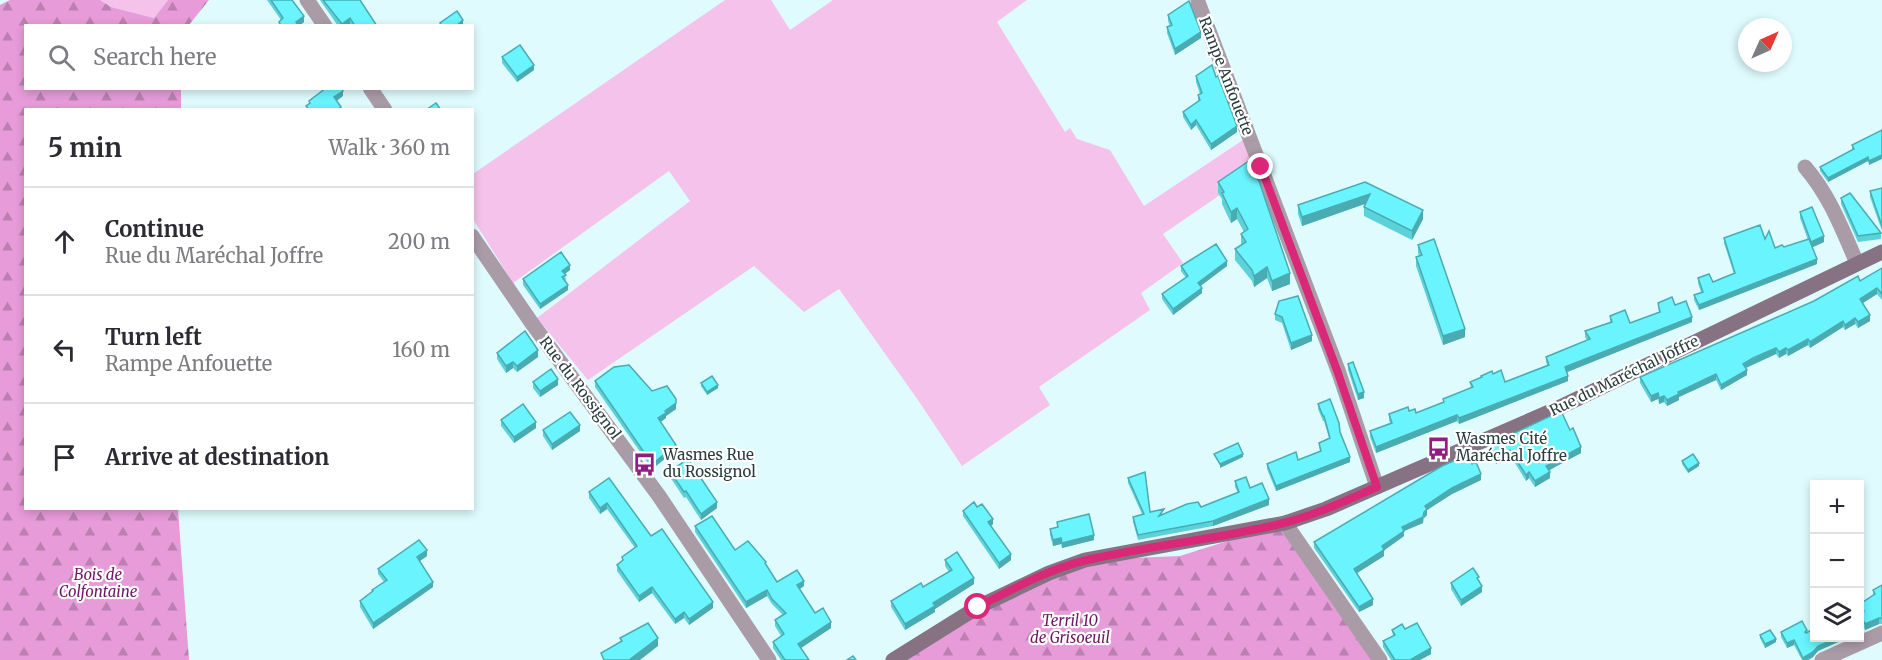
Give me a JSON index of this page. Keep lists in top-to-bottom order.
{
  "streets": {
    "street": ["Rampe Anfouette", "Rue du Maréchal Joffre", "Rue du Rossignol"]
  },
  "crossings": [
    ["Rampe Anfouette", "Rue du Maréchal Joffre"]
  ],
  "parks": ["Bois de Colfontaine", "Terril 10 de Grisoeuil"],
  "places": {
    "bus stop": ["Wasmes Cité Maréchal Joffre", "Wasmes Rue du Rossignol"]
  },
  "north": "top right",
  "page": {
    "search": "Search here",
    "heading": ["5 min", "Walk · 360 m"],
    "list": [
      ["Continue", "Rue du Maréchal Joffre", "200 m"],
      ["Turn left", "Rampe Anfouette", "160 m"],
      "Arrive at destination"
    ],
    "map_buttons": ["+", "−"]
  }
}
